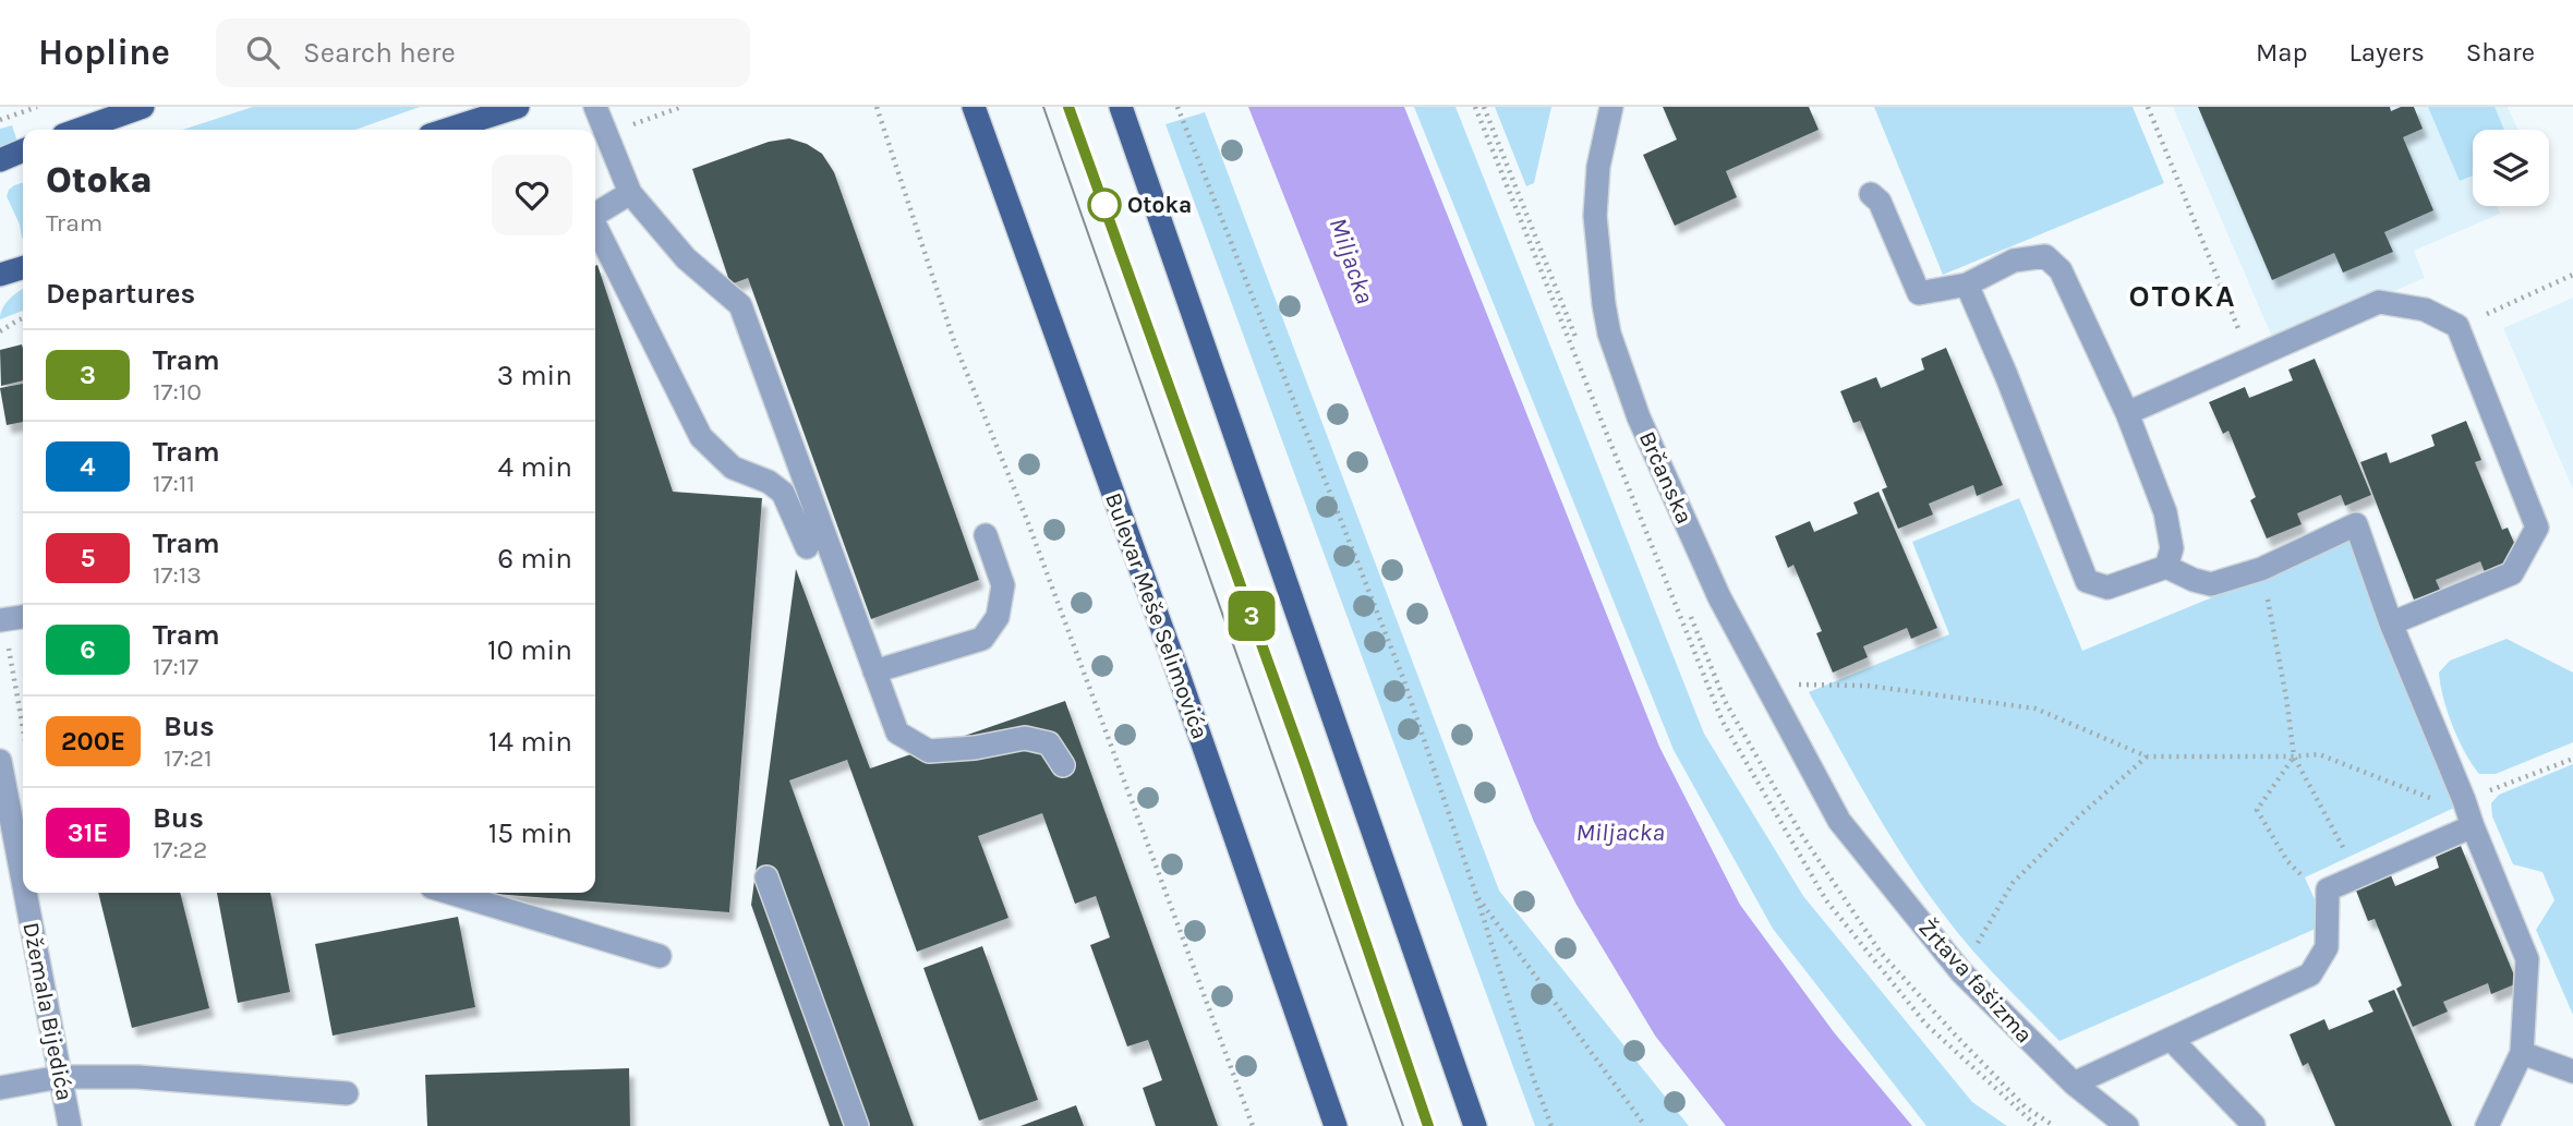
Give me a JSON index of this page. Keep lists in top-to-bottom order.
{
  "streets": {
    "main road": ["Bulevar Meše Selimovića"],
    "street": ["Brčanska", "Žrtava fašizma", "Džemala Bijedića"]
  },
  "crossings": [
    ["Brčanska", "Žrtava fašizma"]
  ],
  "districts": ["OTOKA"],
  "water": ["Miljacka"],
  "places": ["Otoka"],
  "lines": ["tram line 3"],
  "page": {
    "header": "Hopline",
    "search": "Search here",
    "nav": ["Map", "Layers", "Share"],
    "on_map": "3",
    "heading": [
      ["Otoka", "Tram"],
      "Departures"
    ],
    "list": [
      {
        "mark": "3",
        "name": "Tram",
        "note": "17:10",
        "value": "3 min"
      },
      {
        "mark": "4",
        "name": "Tram",
        "note": "17:11",
        "value": "4 min"
      },
      {
        "mark": "5",
        "name": "Tram",
        "note": "17:13",
        "value": "6 min"
      },
      {
        "mark": "6",
        "name": "Tram",
        "note": "17:17",
        "value": "10 min"
      },
      {
        "mark": "200E",
        "name": "Bus",
        "note": "17:21",
        "value": "14 min"
      },
      {
        "mark": "31E",
        "name": "Bus",
        "note": "17:22",
        "value": "15 min"
      }
    ]
  }
}
